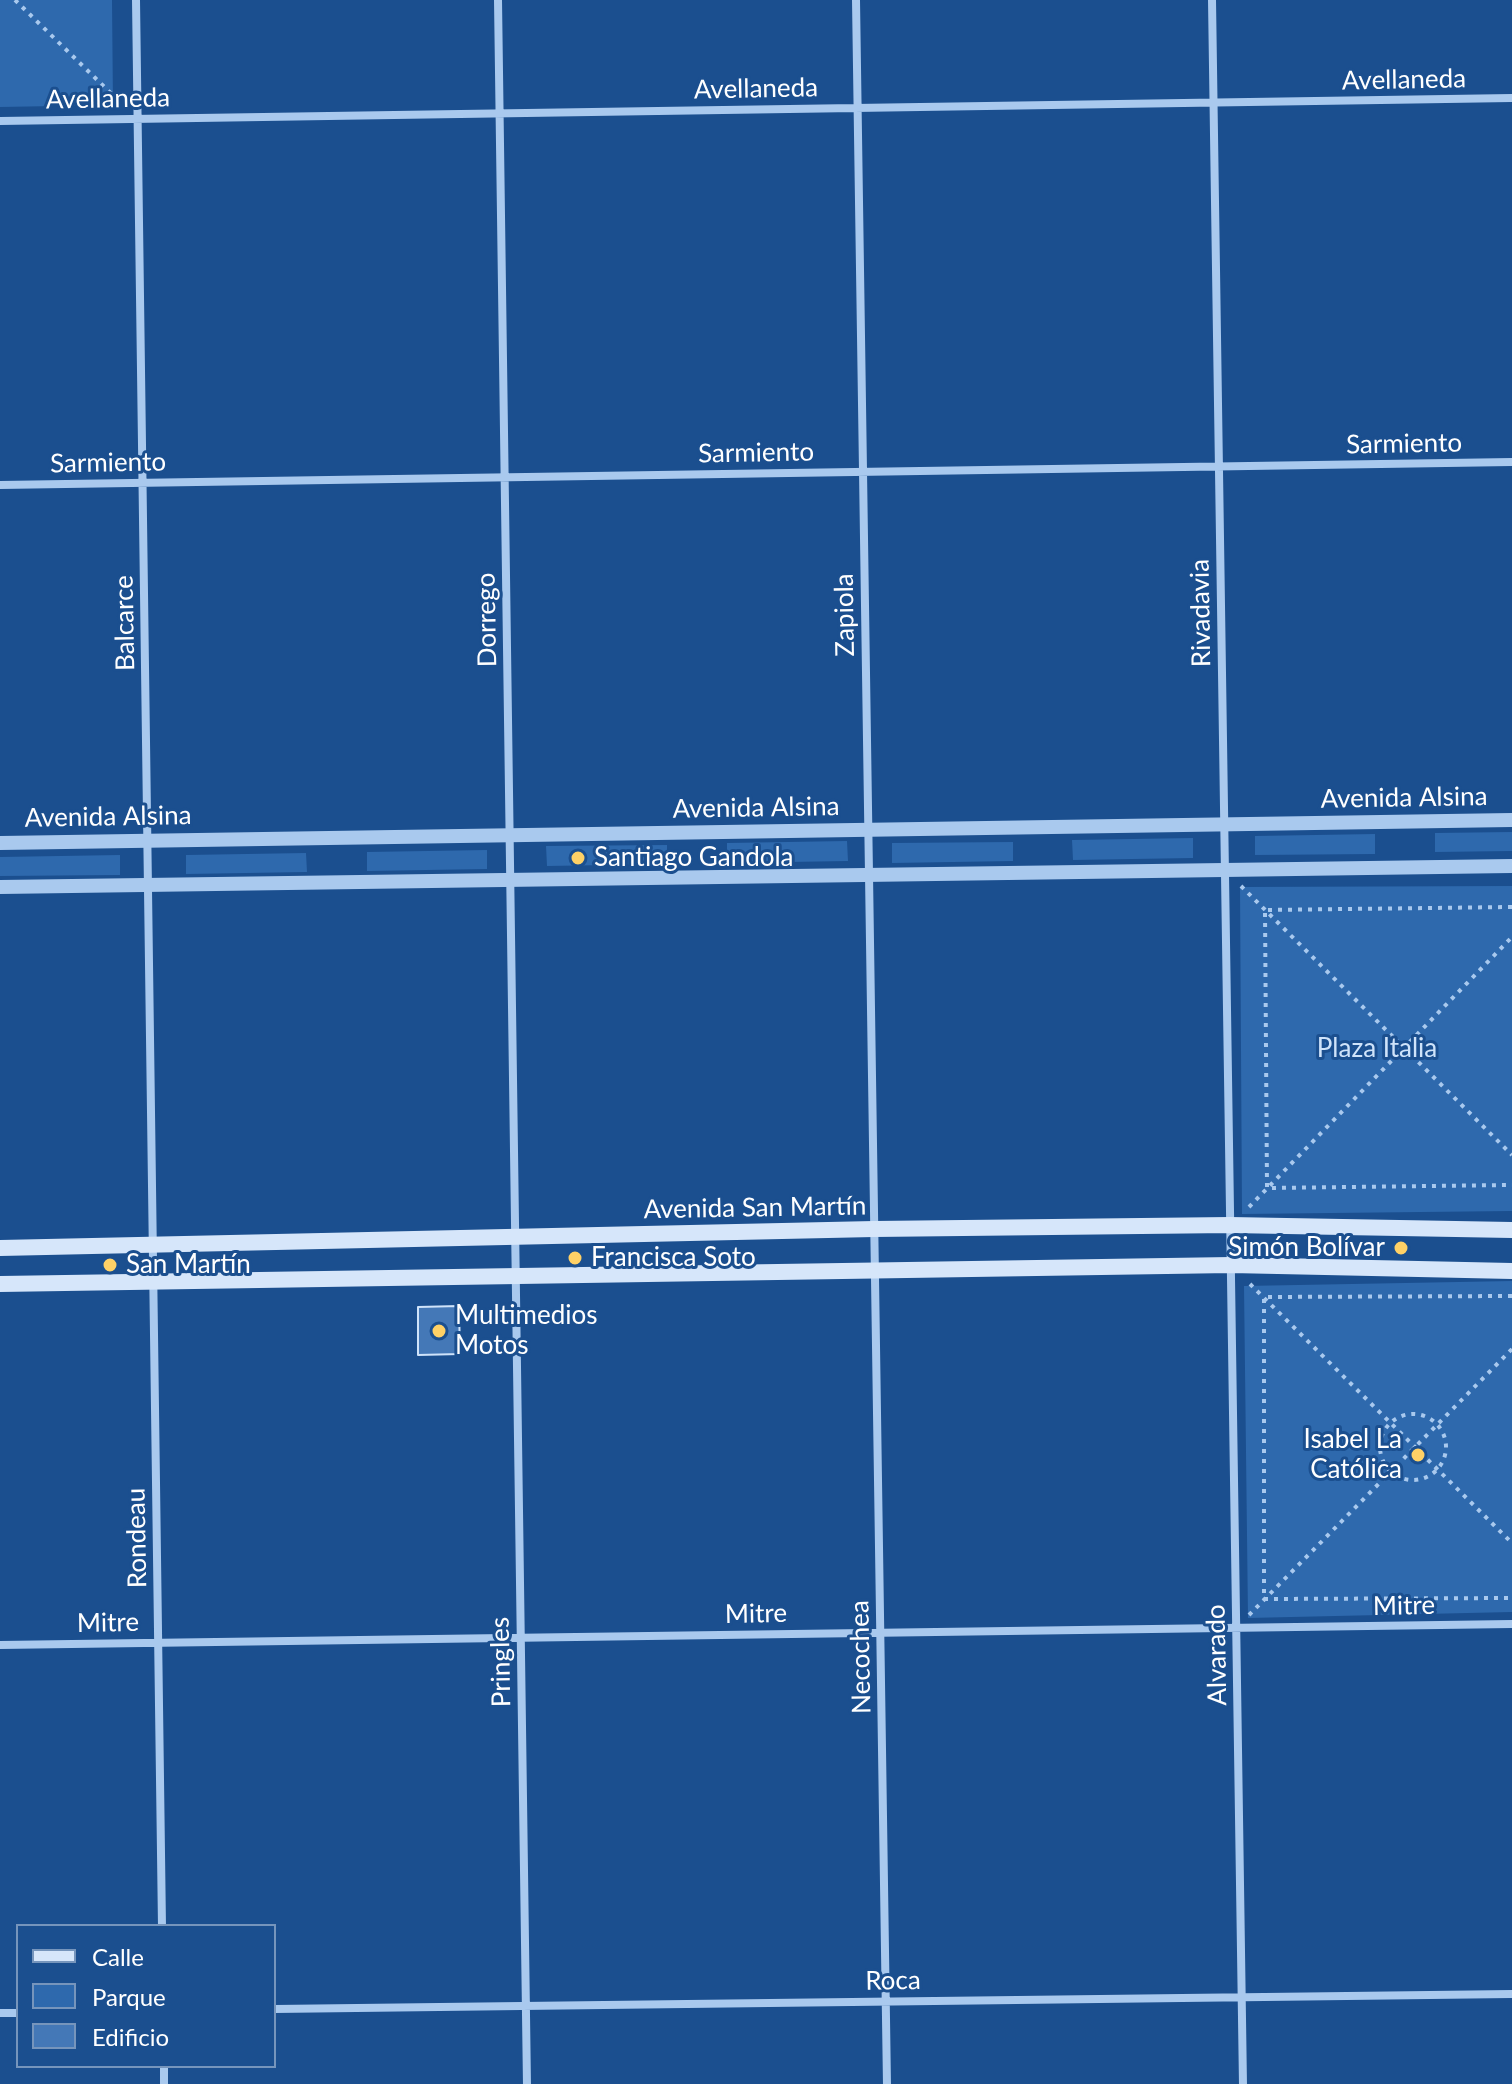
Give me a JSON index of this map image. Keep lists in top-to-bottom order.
{
  "streets": {
    "main road": ["Avenida San Martín"],
    "street": [
      "Avellaneda",
      "Sarmiento",
      "Rivadavia",
      "Zapiola",
      "Dorrego",
      "Balcarce",
      "Avenida Alsina",
      "Rondeau",
      "Mitre",
      "Alvarado",
      "Necochea",
      "Pringles",
      "Roca"
    ]
  },
  "crossings": [
    ["Avellaneda", "Rivadavia"],
    ["Avellaneda", "Zapiola"],
    ["Avellaneda", "Dorrego"],
    ["Avellaneda", "Balcarce"],
    ["Sarmiento", "Rivadavia"],
    ["Sarmiento", "Zapiola"],
    ["Sarmiento", "Dorrego"],
    ["Sarmiento", "Balcarce"],
    ["Rivadavia", "Avenida Alsina"],
    ["Rivadavia", "Avenida San Martín"],
    ["Rivadavia", "Alvarado"],
    ["Zapiola", "Avenida Alsina"],
    ["Zapiola", "Avenida San Martín"],
    ["Zapiola", "Necochea"],
    ["Dorrego", "Avenida Alsina"],
    ["Dorrego", "Avenida San Martín"],
    ["Dorrego", "Pringles"],
    ["Balcarce", "Avenida Alsina"],
    ["Balcarce", "Avenida San Martín"],
    ["Balcarce", "Rondeau"],
    ["Avenida San Martín", "Rondeau"],
    ["Avenida San Martín", "Alvarado"],
    ["Avenida San Martín", "Necochea"],
    ["Avenida San Martín", "Pringles"],
    ["Rondeau", "Mitre"],
    ["Mitre", "Alvarado"],
    ["Mitre", "Necochea"],
    ["Mitre", "Pringles"],
    ["Alvarado", "Roca"],
    ["Necochea", "Roca"],
    ["Pringles", "Roca"]
  ],
  "parks": ["Plaza Italia"],
  "places": [
    "Santiago Gandola",
    "Simón Bolívar",
    "Francisca Soto",
    "San Martín",
    "Multimedios Motos",
    "Isabel La Católica"
  ],
  "legend": ["Calle", "Parque", "Edificio"]
}
